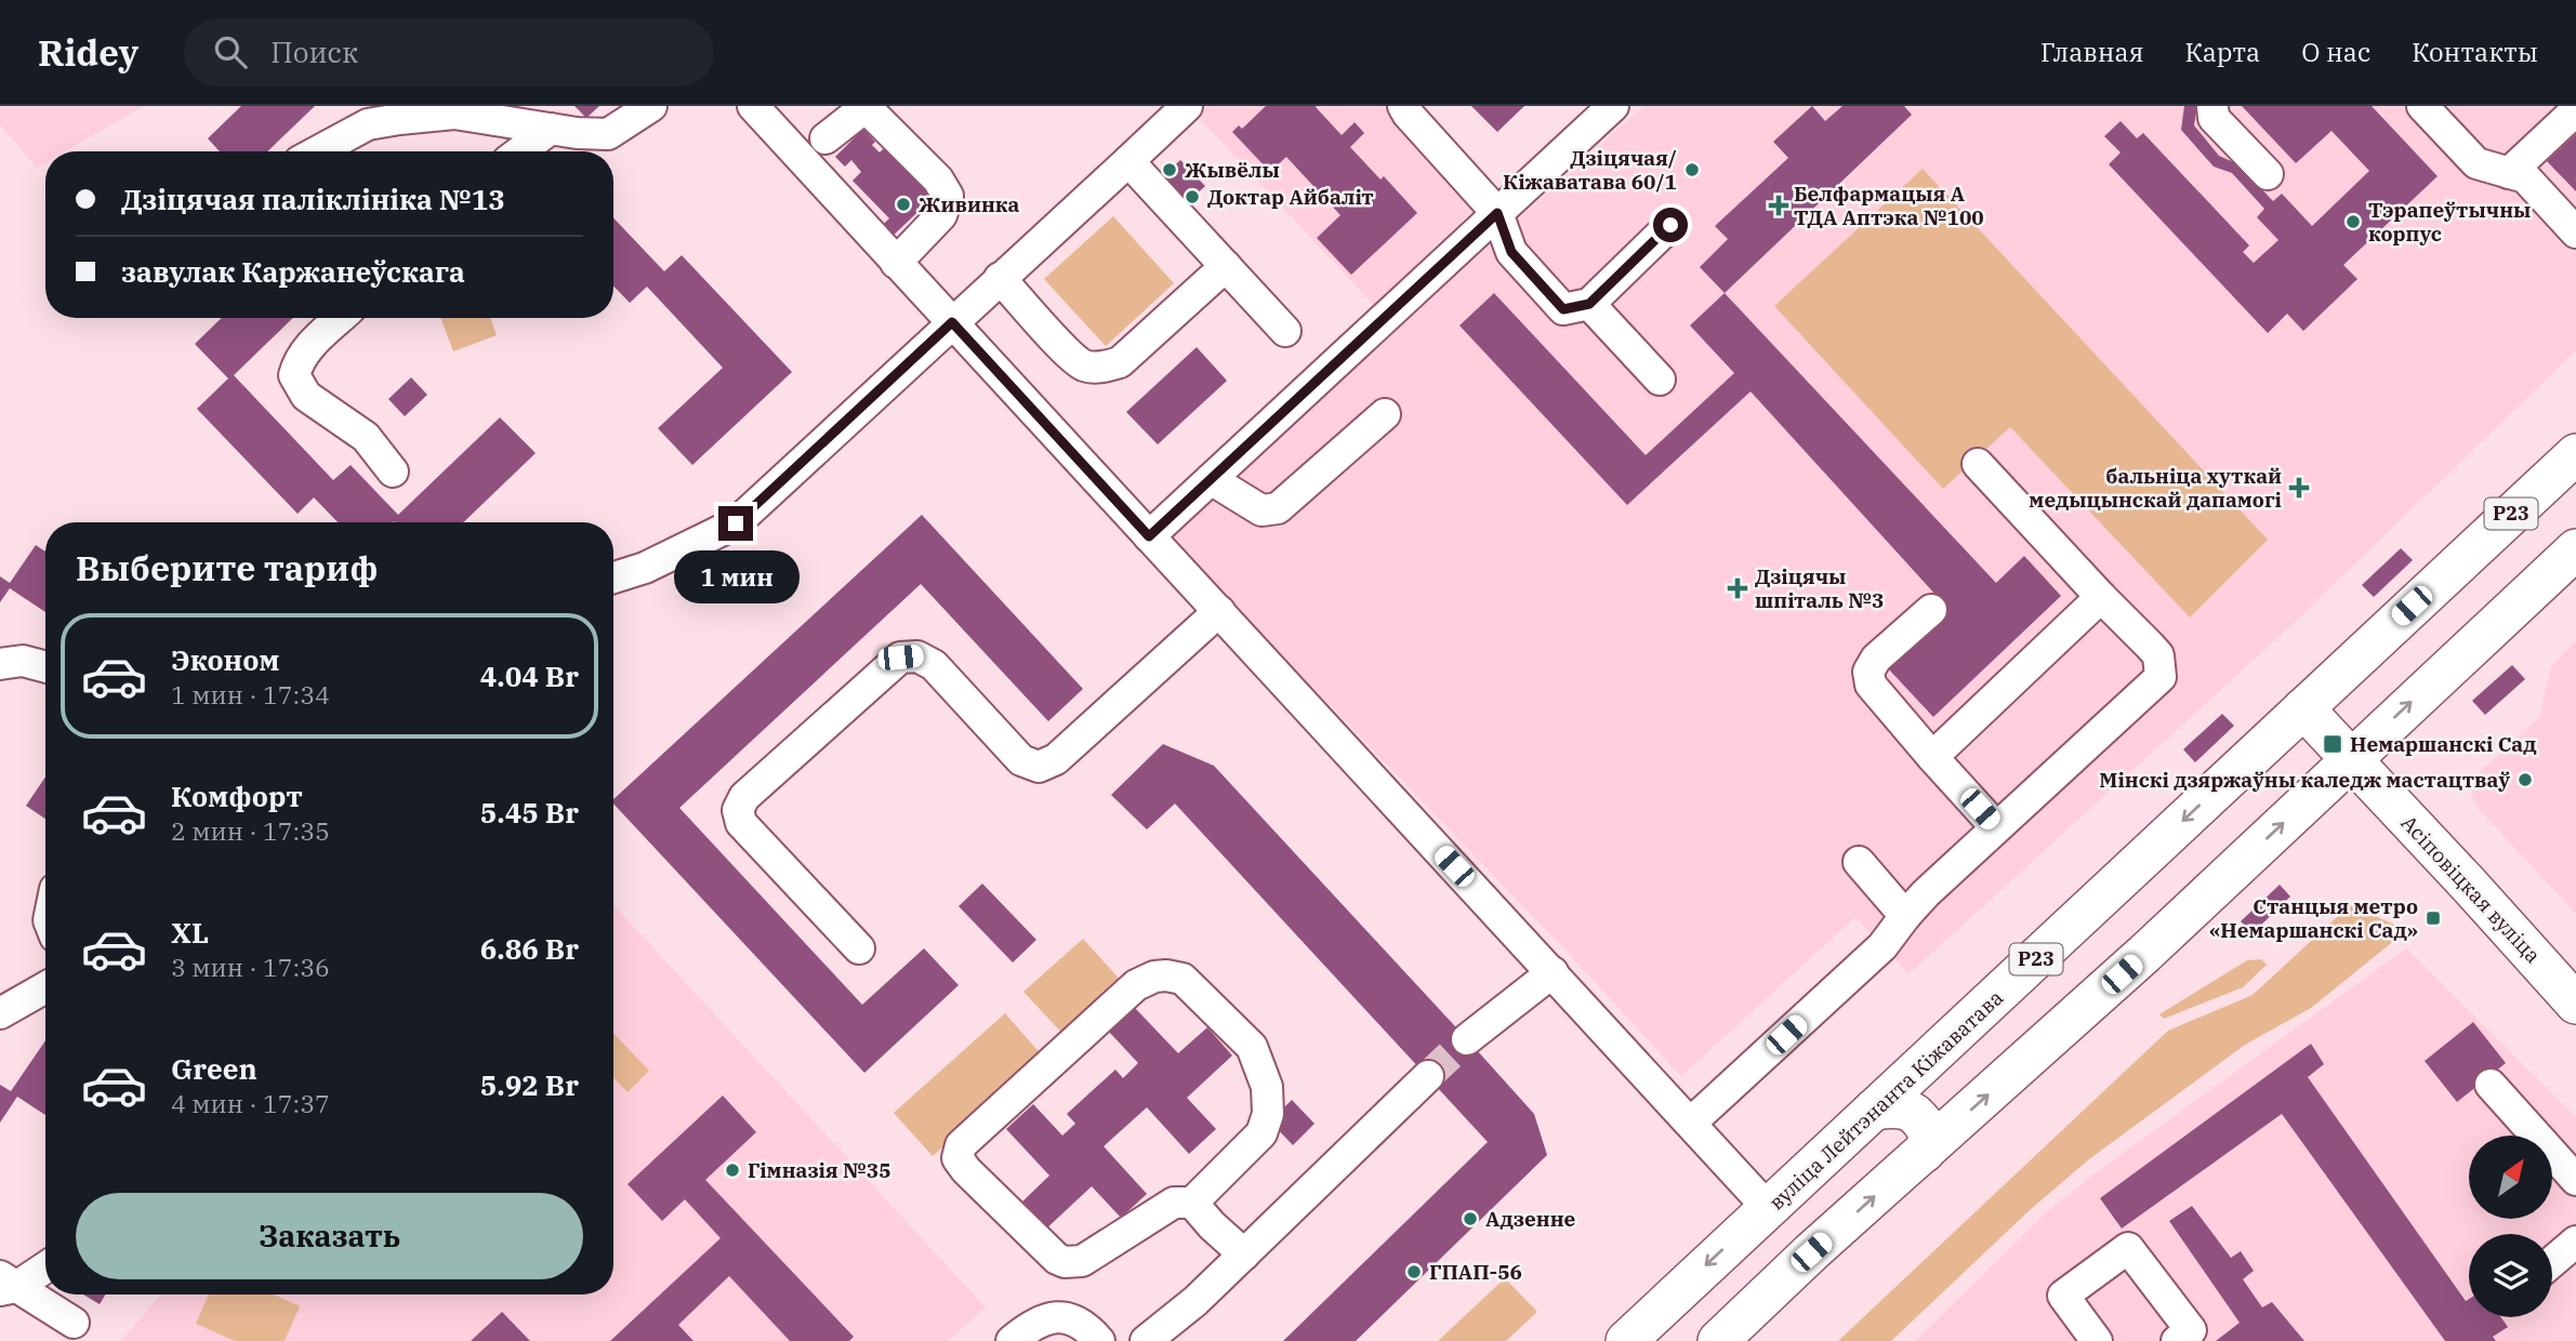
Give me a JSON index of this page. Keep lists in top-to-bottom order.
{
  "streets": {
    "main road": ["Р23", "Асіповіцкая вуліца", "вуліца Лейтэнанта Кіжаватава"]
  },
  "crossings": [
    ["Асіповіцкая вуліца", "вуліца Лейтэнанта Кіжаватава"]
  ],
  "places": {
    "other": [
      "Жывёлы",
      "Дзіцячая/ Кіжаватава 60/1",
      "Доктар Айбаліт",
      "Живинка",
      "Тэрапеўтычны корпус",
      "Мінскі дзяржаўны каледж мастацтваў",
      "Гімназія №35",
      "Адзенне",
      "ГПАП-56"
    ],
    "health": ["Белфармацыя А ТДА Аптэка №100", "бальніца хуткай медыцынскай дапамогі", "Дзіцячы шпіталь №3"],
    "transit": ["Немаршанскі Сад", "Станцыя метро «Немаршанскі Сад»"]
  },
  "north": "top right",
  "page": {
    "header": "Ridey",
    "search": "Поиск",
    "nav": [
      "Главная",
      "Карта",
      "О нас",
      "Контакты"
    ],
    "banner": ["Дзіцячая паліклініка №13", "завулак Каржанеўскага"],
    "heading": "Выберите тариф",
    "bubble": "1 мин",
    "list": [
      {
        "name": "Эконом",
        "note": "1 мин · 17:34",
        "value": "4.04 Br"
      },
      {
        "name": "Комфорт",
        "note": "2 мин · 17:35",
        "value": "5.45 Br"
      },
      {
        "name": "XL",
        "note": "3 мин · 17:36",
        "value": "6.86 Br"
      },
      {
        "name": "Green",
        "note": "4 мин · 17:37",
        "value": "5.92 Br"
      }
    ],
    "buttons": "Заказать"
  }
}
